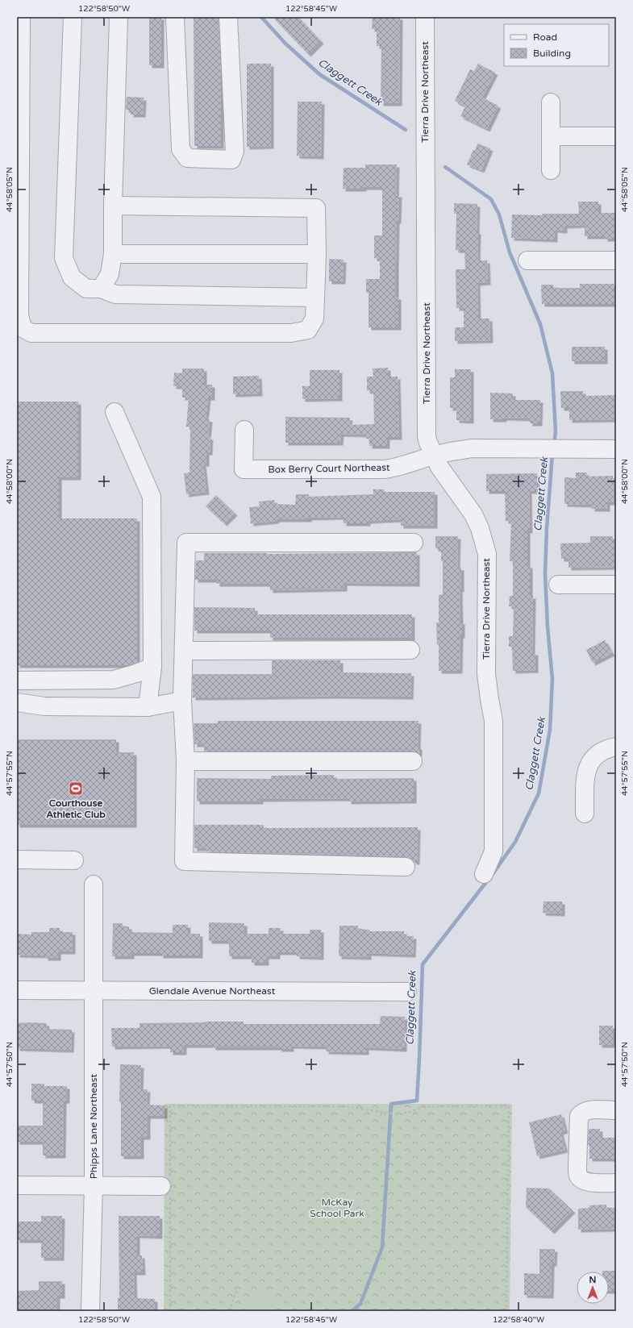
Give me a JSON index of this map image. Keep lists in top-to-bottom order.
{
  "streets": {
    "street": [
      "Tierra Drive Northeast",
      "Box Berry Court Northeast",
      "Glendale Avenue Northeast",
      "Phipps Lane Northeast"
    ]
  },
  "crossings": [
    ["Tierra Drive Northeast", "Box Berry Court Northeast"],
    ["Glendale Avenue Northeast", "Phipps Lane Northeast"]
  ],
  "water": ["Claggett Creek"],
  "parks": ["McKay School Park"],
  "places": {
    "sports": ["Courthouse Athletic Club"]
  },
  "legend": ["Road", "Building"],
  "north": "top",
  "coordinates": [
    "122°58'50\"W",
    "122°58'45\"W",
    "44°58'05\"N",
    "44°58'00\"N",
    "44°57'55\"N",
    "44°57'50\"N",
    "122°58'40\"W"
  ]
}
